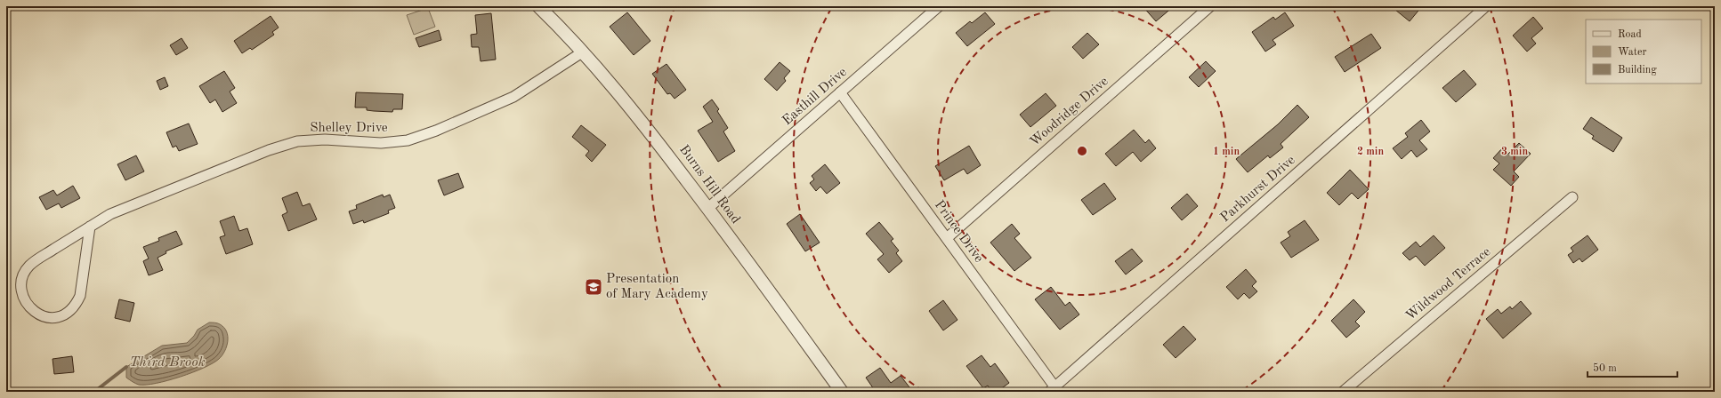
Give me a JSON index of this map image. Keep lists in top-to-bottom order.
{
  "streets": {
    "street": [
      "Easthill Drive",
      "Woodridge Drive",
      "Shelley Drive",
      "Burns Hill Road",
      "Parkhurst Drive",
      "Prince Drive",
      "Wildwood Terrace"
    ]
  },
  "crossings": [
    ["Easthill Drive", "Burns Hill Road"],
    ["Easthill Drive", "Prince Drive"],
    ["Woodridge Drive", "Prince Drive"],
    ["Shelley Drive", "Burns Hill Road"],
    ["Parkhurst Drive", "Prince Drive"]
  ],
  "water": ["Third Brook"],
  "places": {
    "school or university": ["Presentation of Mary Academy"]
  },
  "legend": ["Road", "Water", "Building"],
  "scale_bar": "50 m",
  "rings": ["1 min", "2 min", "3 min"]
}
